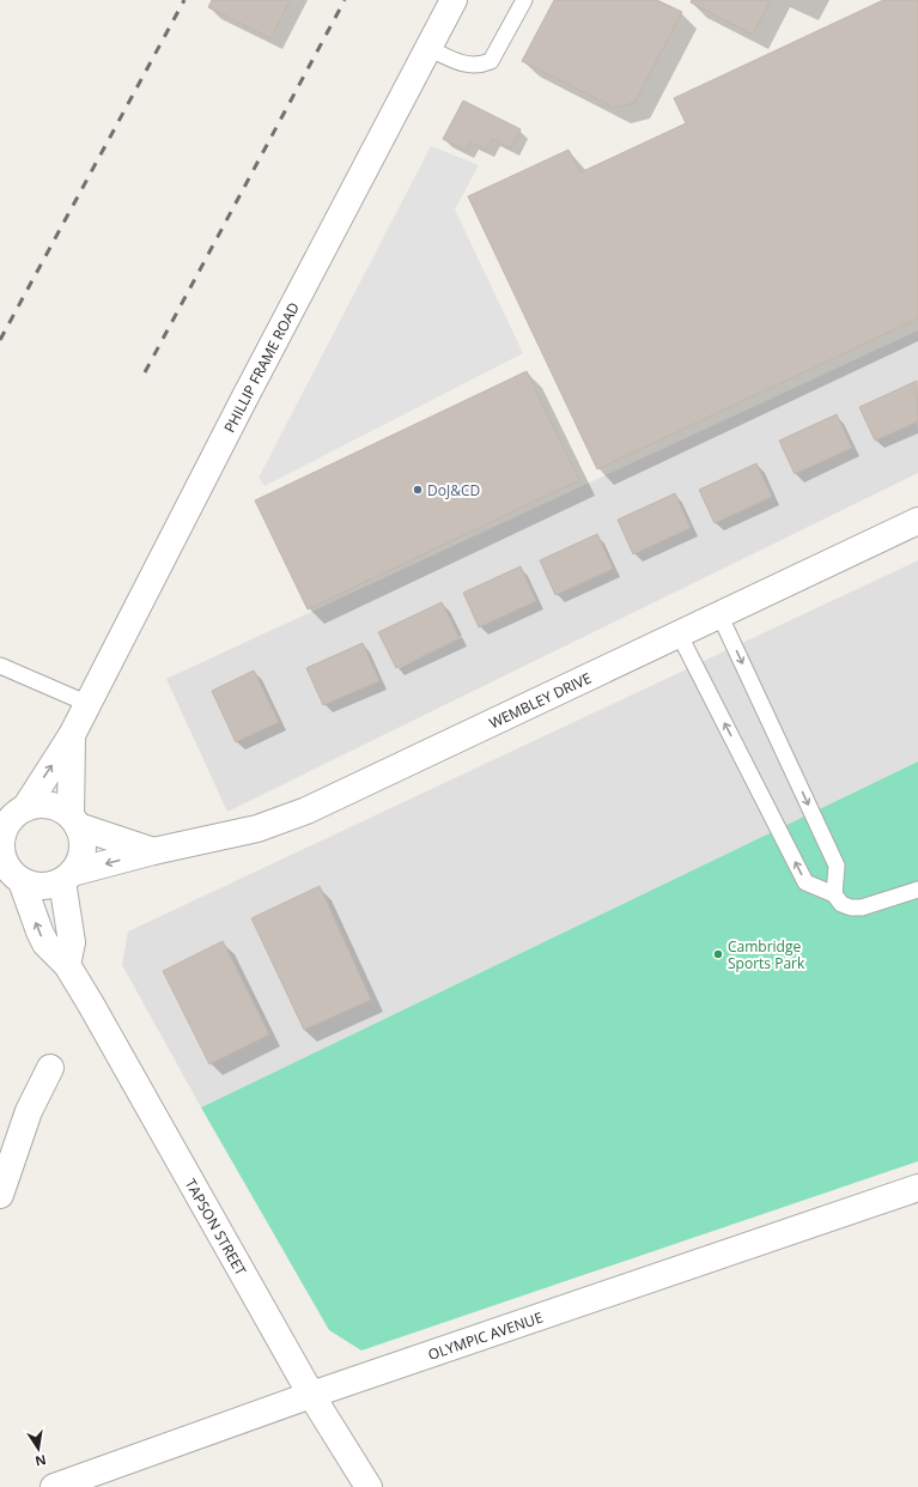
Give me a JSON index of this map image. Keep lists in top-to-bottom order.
{
  "streets": {
    "street": [
      "PHILLIP FRAME ROAD",
      "WEMBLEY DRIVE",
      "TAPSON STREET",
      "OLYMPIC AVENUE"
    ]
  },
  "crossings": [
    ["PHILLIP FRAME ROAD", "WEMBLEY DRIVE"],
    ["PHILLIP FRAME ROAD", "TAPSON STREET"],
    ["WEMBLEY DRIVE", "TAPSON STREET"],
    ["TAPSON STREET", "OLYMPIC AVENUE"]
  ],
  "places": ["DoJ&CD", "Cambridge Sports Park"],
  "north": "bottom"
}
